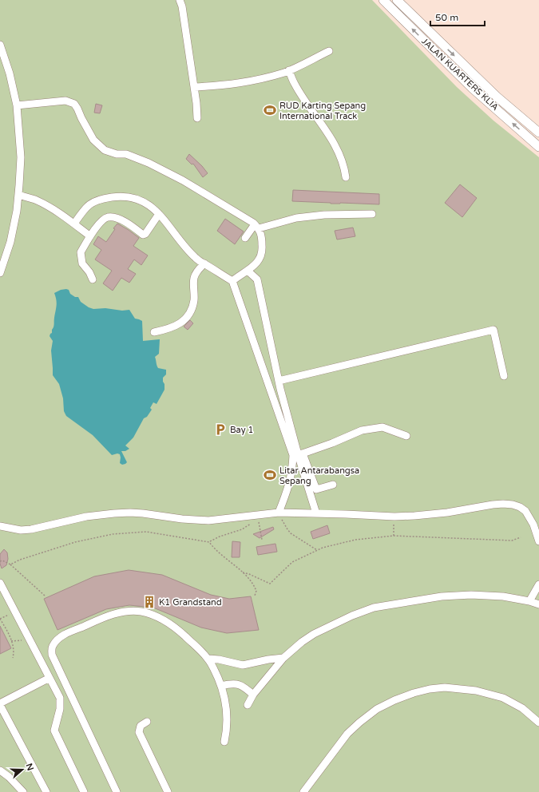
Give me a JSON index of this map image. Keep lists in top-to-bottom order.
{
  "streets": {
    "main road": ["JALAN KUARTERS KLIA"]
  },
  "places": {
    "sports": ["RUD Karting Sepang International Track", "Litar Antarabangsa Sepang"],
    "parking": ["Bay 1"],
    "building": ["K1 Grandstand"]
  },
  "scale_bar": "50 m",
  "north": "right"
}
